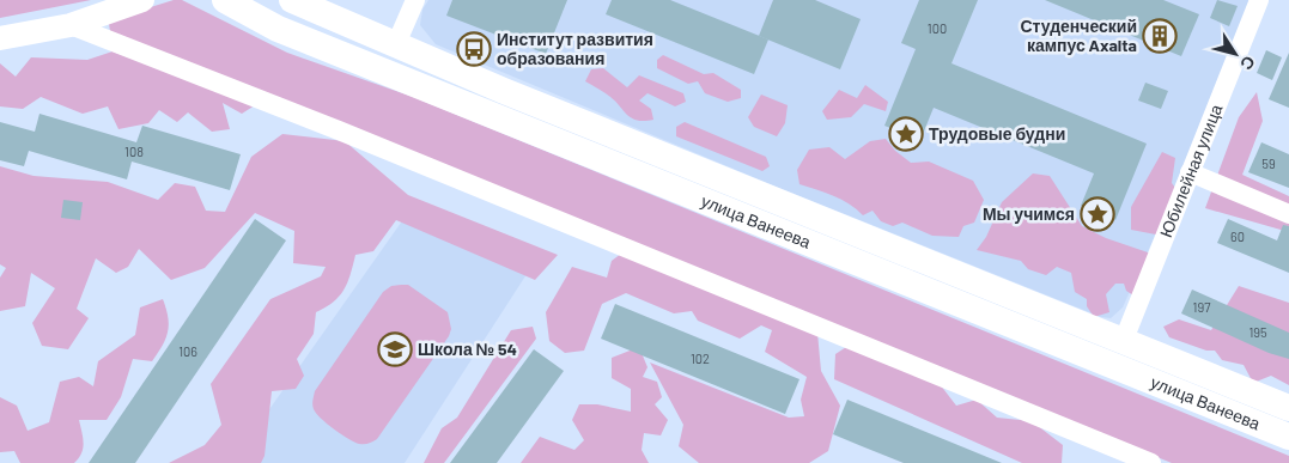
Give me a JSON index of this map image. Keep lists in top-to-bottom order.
{
  "streets": {
    "main road": ["улица Ванеева"],
    "street": ["Юбилейная улица"]
  },
  "crossings": [
    ["Юбилейная улица", "улица Ванеева"]
  ],
  "places": {
    "building": ["Студенческий кампус Axalta"],
    "bus stop": ["Институт развития образования"],
    "place": ["Трудовые будни", "Мы учимся"],
    "school or university": ["Школа № 54"]
  },
  "house_numbers": [
    "100",
    "108",
    "59",
    "60",
    "197",
    "195",
    "106",
    "102"
  ],
  "north": "bottom right"
}
